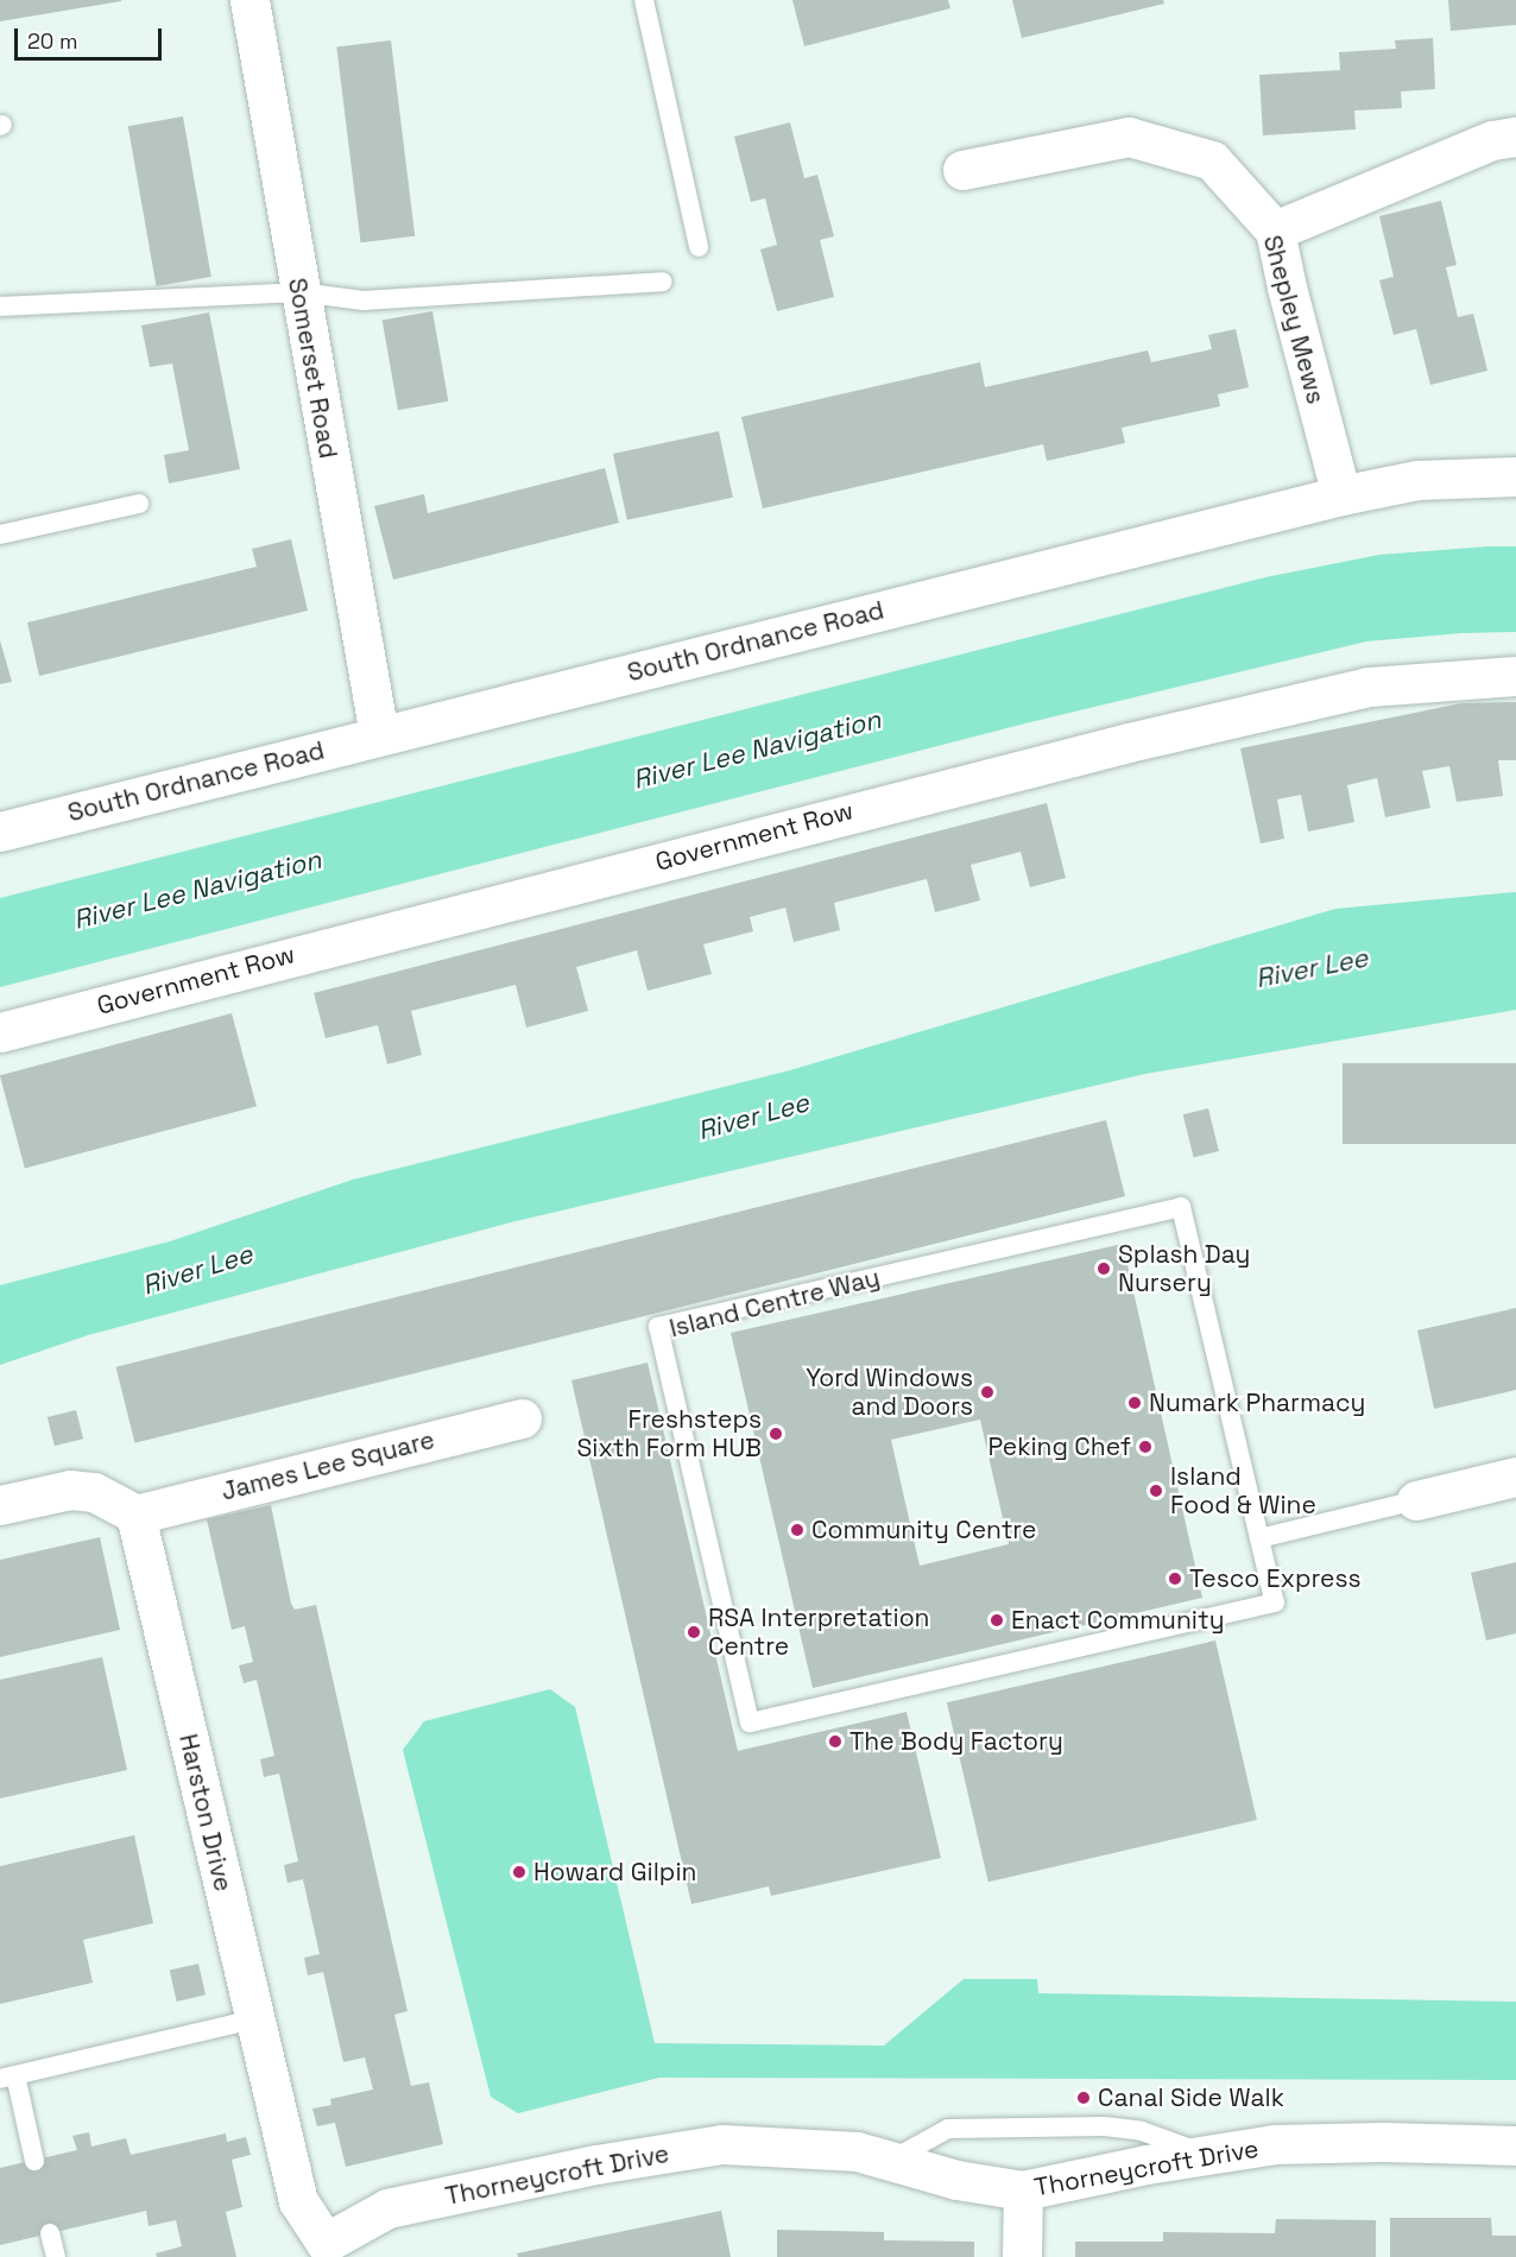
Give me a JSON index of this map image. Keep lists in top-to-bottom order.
{
  "streets": {
    "street": [
      "Shepley Mews",
      "Somerset Road",
      "South Ordnance Road",
      "Government Row",
      "James Lee Square",
      "Harston Drive",
      "Thorneycroft Drive"
    ],
    "lane": ["Island Centre Way"]
  },
  "crossings": [
    ["Shepley Mews", "South Ordnance Road"],
    ["Somerset Road", "South Ordnance Road"],
    ["James Lee Square", "Harston Drive"],
    ["Harston Drive", "Thorneycroft Drive"]
  ],
  "water": ["River Lee Navigation", "River Lee"],
  "places": [
    "Splash Day Nursery",
    "Yord Windows and Doors",
    "Numark Pharmacy",
    "Freshsteps Sixth Form HUB",
    "Peking Chef",
    "Island Food & Wine",
    "Community Centre",
    "Tesco Express",
    "Enact Community",
    "RSA Interpretation Centre",
    "The Body Factory",
    "Howard Gilpin",
    "Canal Side Walk"
  ],
  "scale_bar": "20 m"
}
